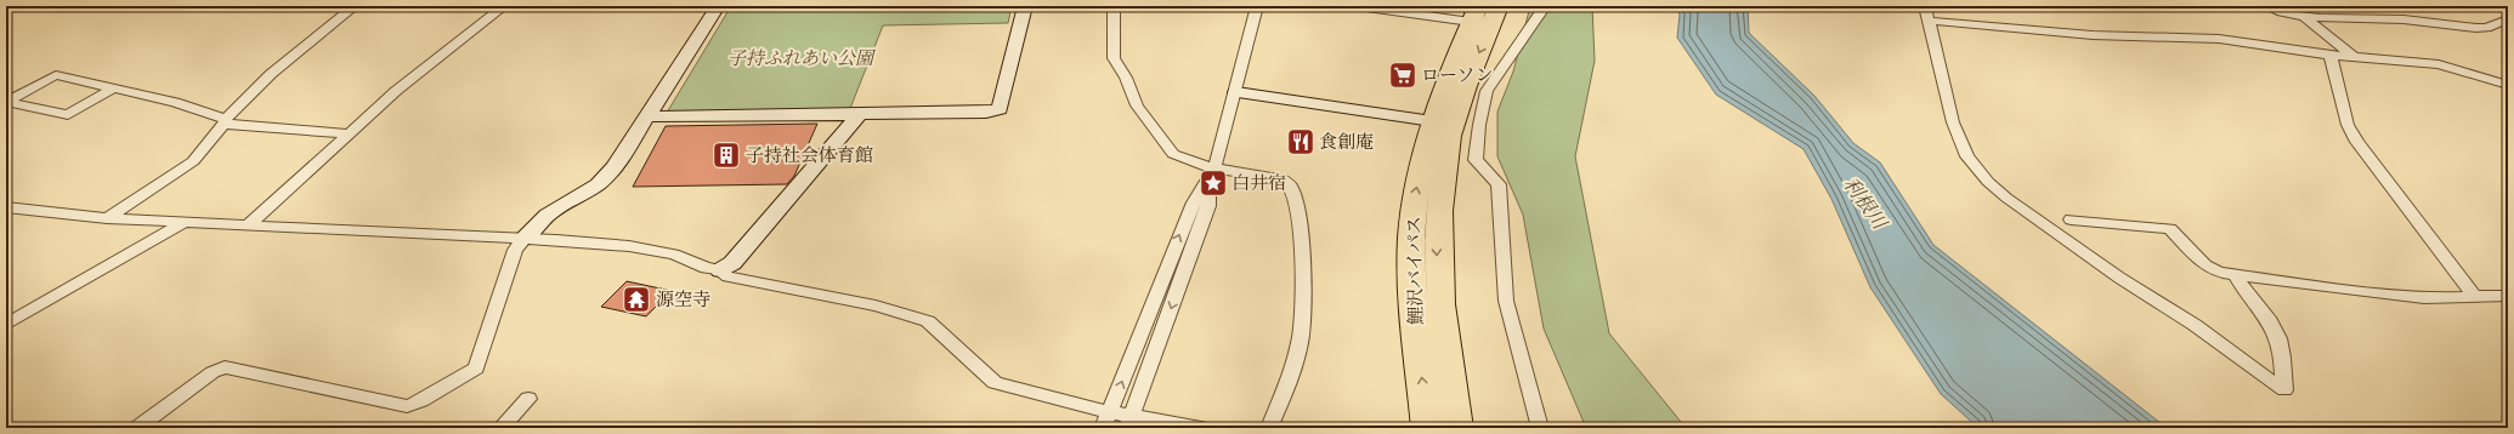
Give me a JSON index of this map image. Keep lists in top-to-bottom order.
{
  "streets": {
    "highway": ["鯉沢バイパス"]
  },
  "water": ["利根川"],
  "parks": ["子持ふれあい公園"],
  "places": {
    "supermarket": ["ローソン"],
    "restaurant": ["食創庵"],
    "building": ["子持社会体育館"],
    "place": ["白井宿"],
    "temple": ["源空寺"]
  }
}
